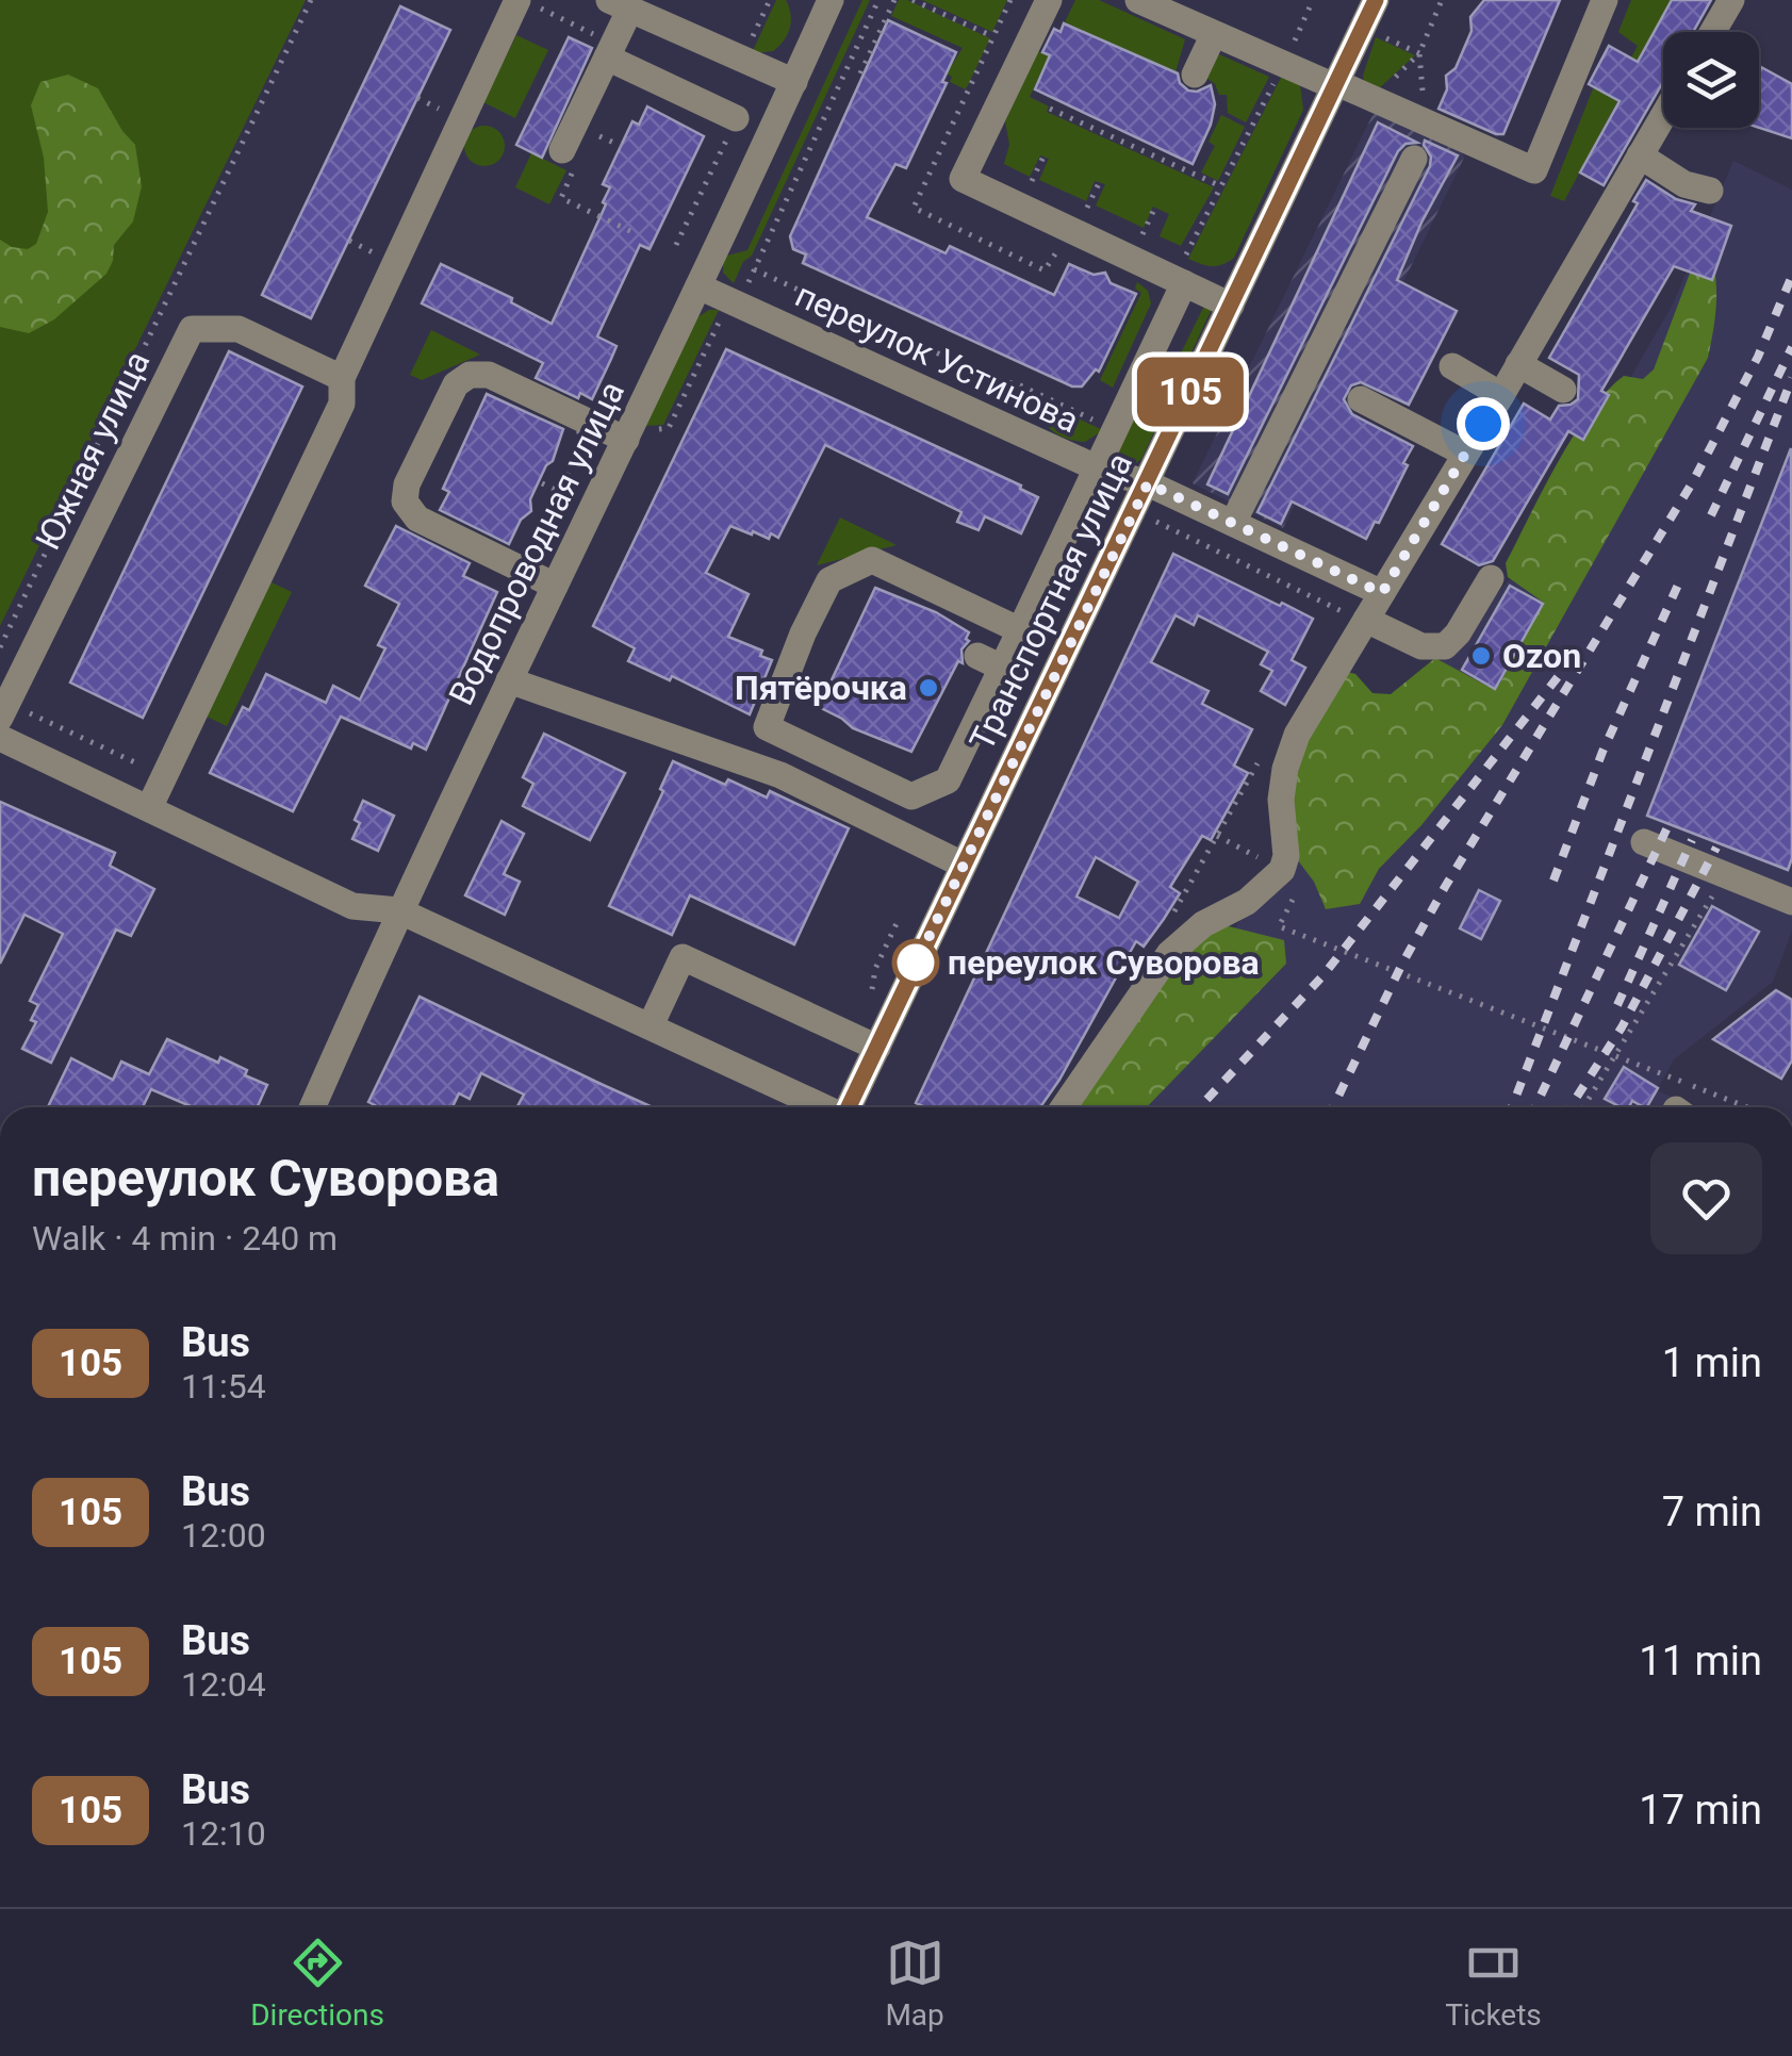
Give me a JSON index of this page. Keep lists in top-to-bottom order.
{
  "streets": {
    "street": [
      "переулок Устинова",
      "Южная улица",
      "Водопроводная улица",
      "Транспортная улица"
    ]
  },
  "crossings": [
    ["переулок Устинова", "Водопроводная улица"],
    ["переулок Устинова", "Транспортная улица"]
  ],
  "places": ["Ozon", "Пятёрочка", "переулок Суворова"],
  "lines": ["bus line 105"],
  "page": {
    "on_map": "105",
    "heading": ["переулок Суворова", "Walk · 4 min · 240 m"],
    "list": [
      {
        "mark": "105",
        "name": "Bus",
        "note": "11:54",
        "value": "1 min"
      },
      {
        "mark": "105",
        "name": "Bus",
        "note": "12:00",
        "value": "7 min"
      },
      {
        "mark": "105",
        "name": "Bus",
        "note": "12:04",
        "value": "11 min"
      },
      {
        "mark": "105",
        "name": "Bus",
        "note": "12:10",
        "value": "17 min"
      }
    ],
    "tabs": ["Directions", "Map", "Tickets"]
  }
}
